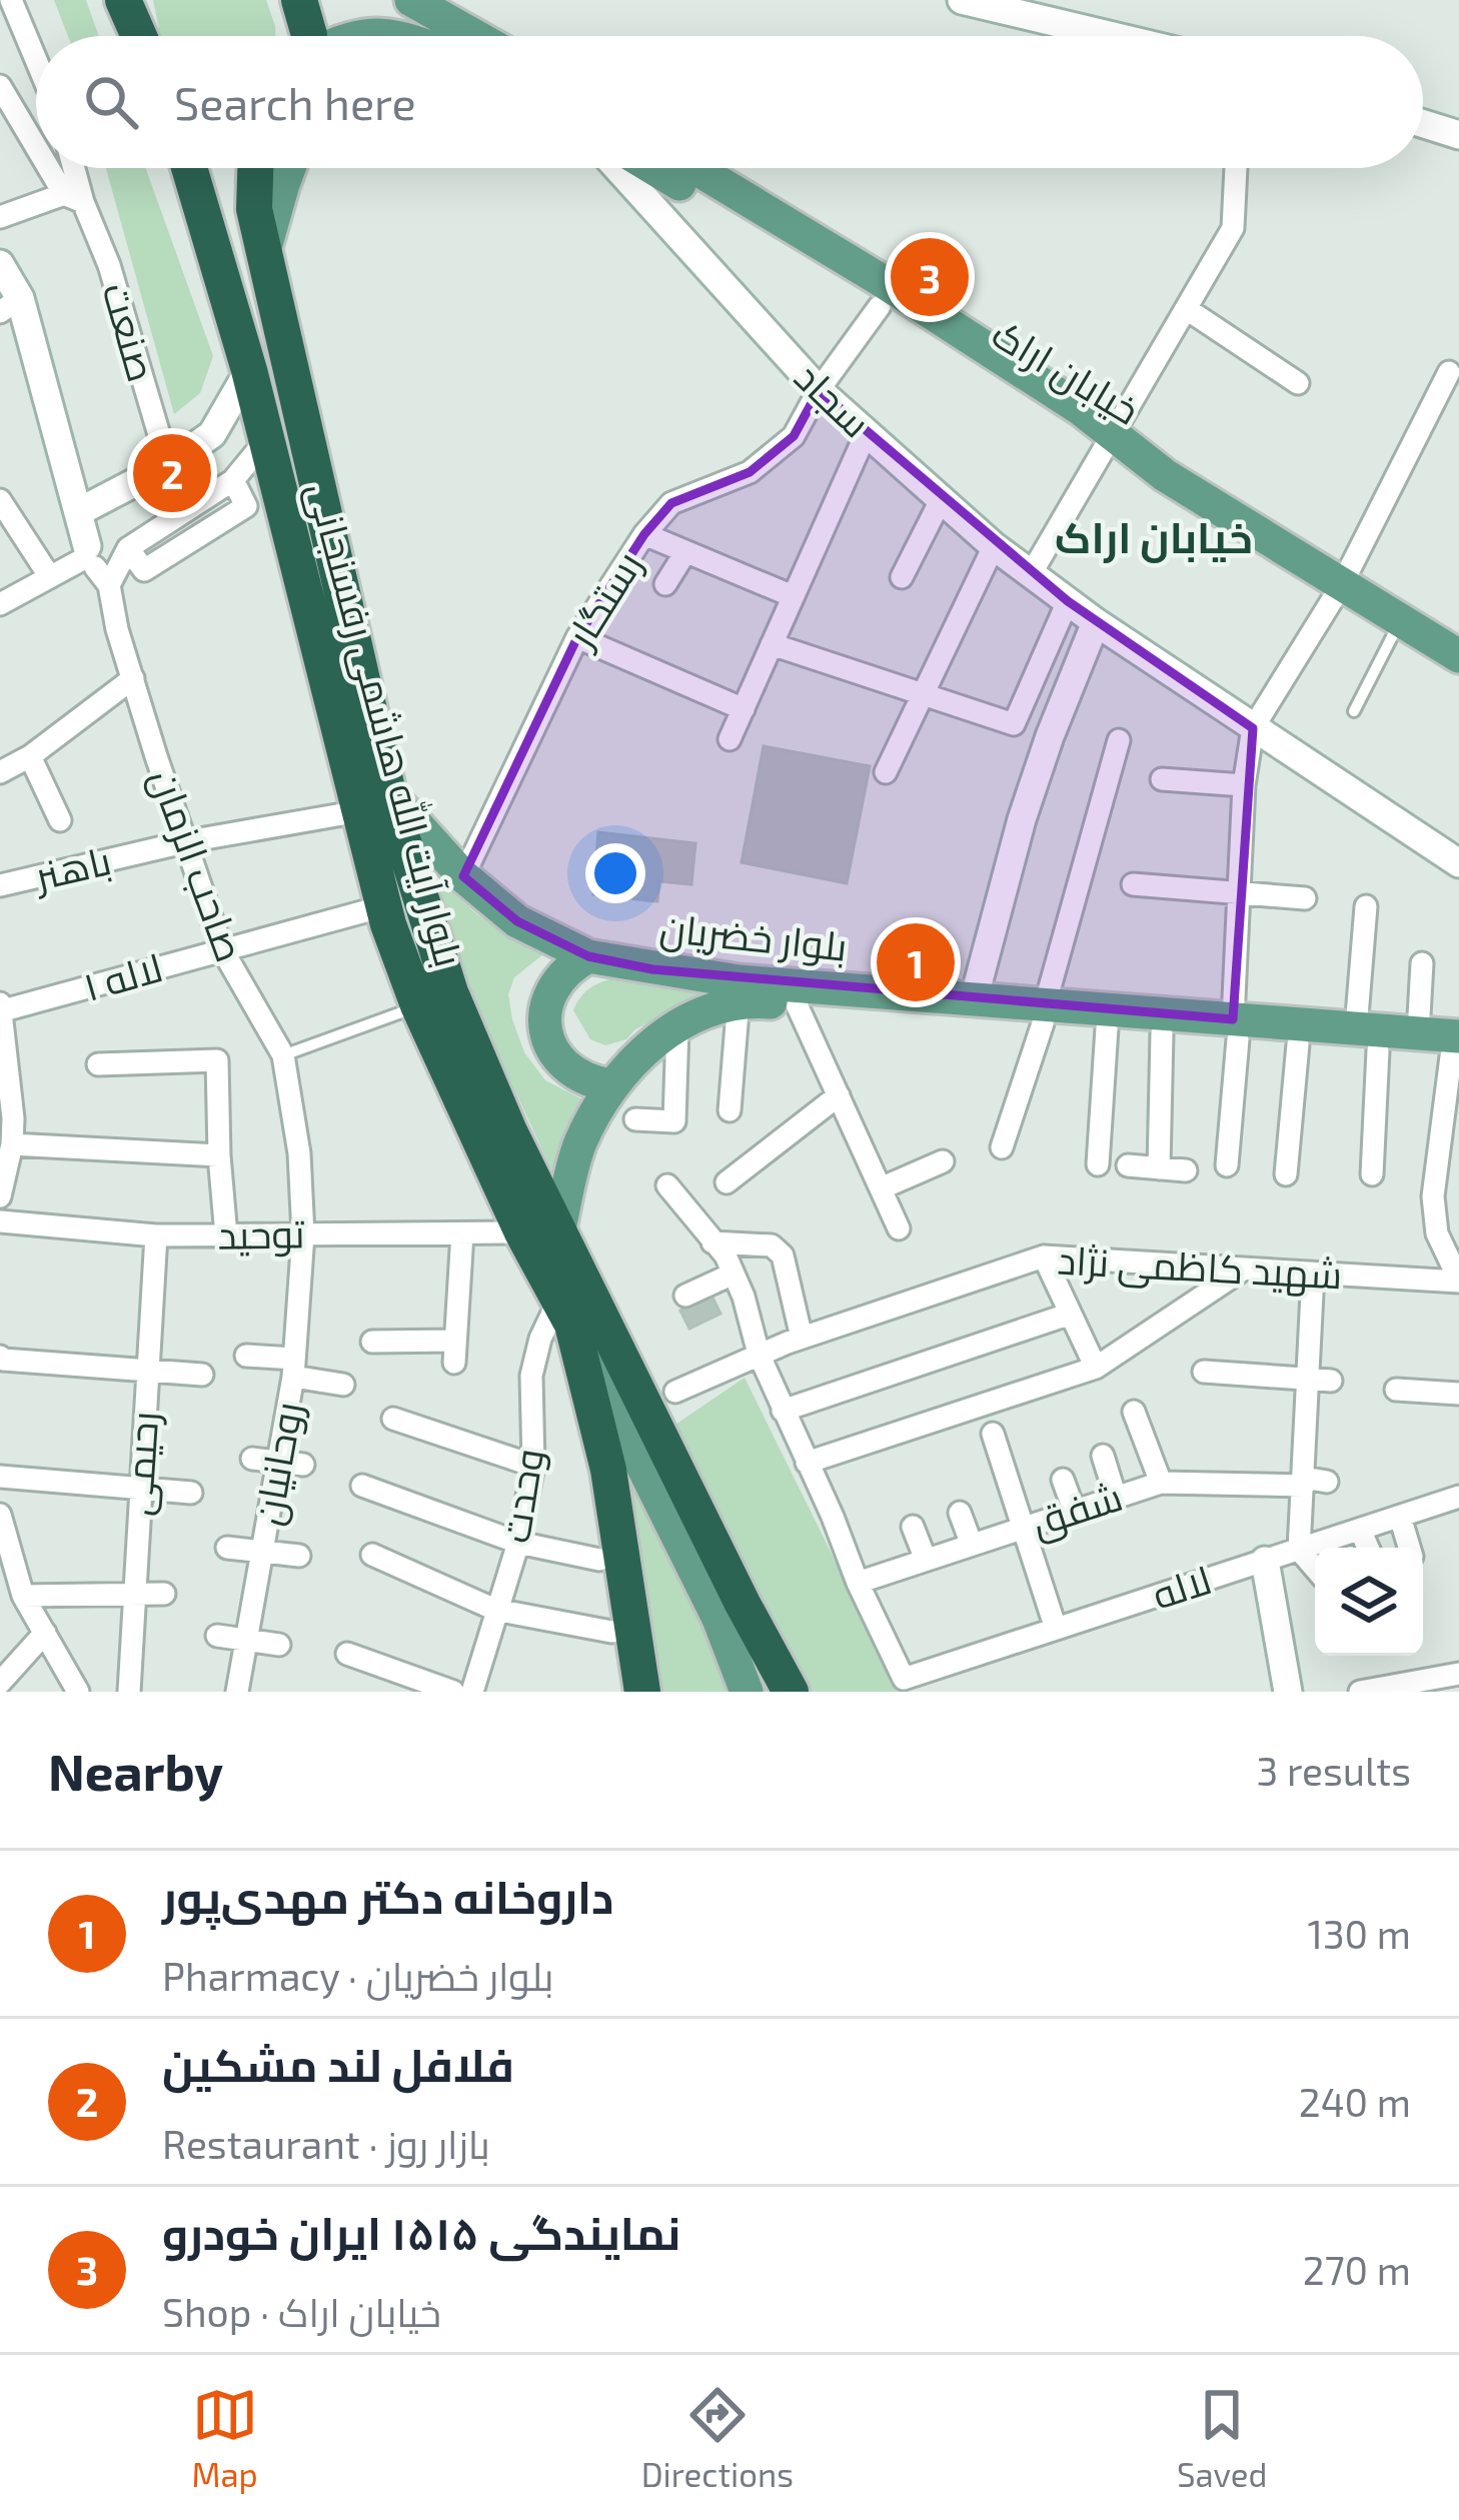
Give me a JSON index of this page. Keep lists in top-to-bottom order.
{
  "streets": {
    "highway": ["بلوار آیت الله هاشمی رفسنجانی"],
    "main road": ["خیابان اراک", "بلوار خضریان"],
    "street": [
      "صنعت",
      "سجاد",
      "رستگار",
      "صاحب الزمان",
      "باهنر",
      "لاله ۱",
      "توحید",
      "شهید کاظمی نژاد",
      "رحیمی",
      "روحانیان",
      "وحدت",
      "شفق",
      "لاله"
    ]
  },
  "crossings": [
    ["خیابان اراک", "رستگار"],
    ["سجاد", "رستگار"],
    ["رستگار", "بلوار خضریان"],
    ["بلوار آیت الله هاشمی رفسنجانی", "باهنر"],
    ["بلوار آیت الله هاشمی رفسنجانی", "بلوار خضریان"],
    ["بلوار آیت الله هاشمی رفسنجانی", "لاله ۱"],
    ["بلوار آیت الله هاشمی رفسنجانی", "توحید"],
    ["بلوار آیت الله هاشمی رفسنجانی", "وحدت"],
    ["صاحب الزمان", "باهنر"],
    ["صاحب الزمان", "لاله ۱"],
    ["صاحب الزمان", "توحید"],
    ["صاحب الزمان", "روحانیان"],
    ["باهنر", "بلوار خضریان"],
    ["بلوار خضریان", "توحید"],
    ["توحید", "رحیمی"],
    ["توحید", "روحانیان"],
    ["شفق", "لاله"]
  ],
  "districts": ["خیابان اراک"],
  "page": {
    "search": "Search here",
    "pins": ["3", "2", "1"],
    "heading": ["Nearby", "3 results"],
    "list": [
      {
        "mark": "1",
        "name": "داروخانه دکتر مهدی‌پور",
        "note": "Pharmacy · بلوار خضریان",
        "value": "130 m"
      },
      {
        "mark": "2",
        "name": "فلافل لند مشکین",
        "note": "Restaurant · بازار روز",
        "value": "240 m"
      },
      {
        "mark": "3",
        "name": "نمایندگی ۱۵۱۵ ایران خودرو",
        "note": "Shop · خیابان اراک",
        "value": "270 m"
      }
    ],
    "nav": ["Map", "Directions", "Saved"]
  }
}
